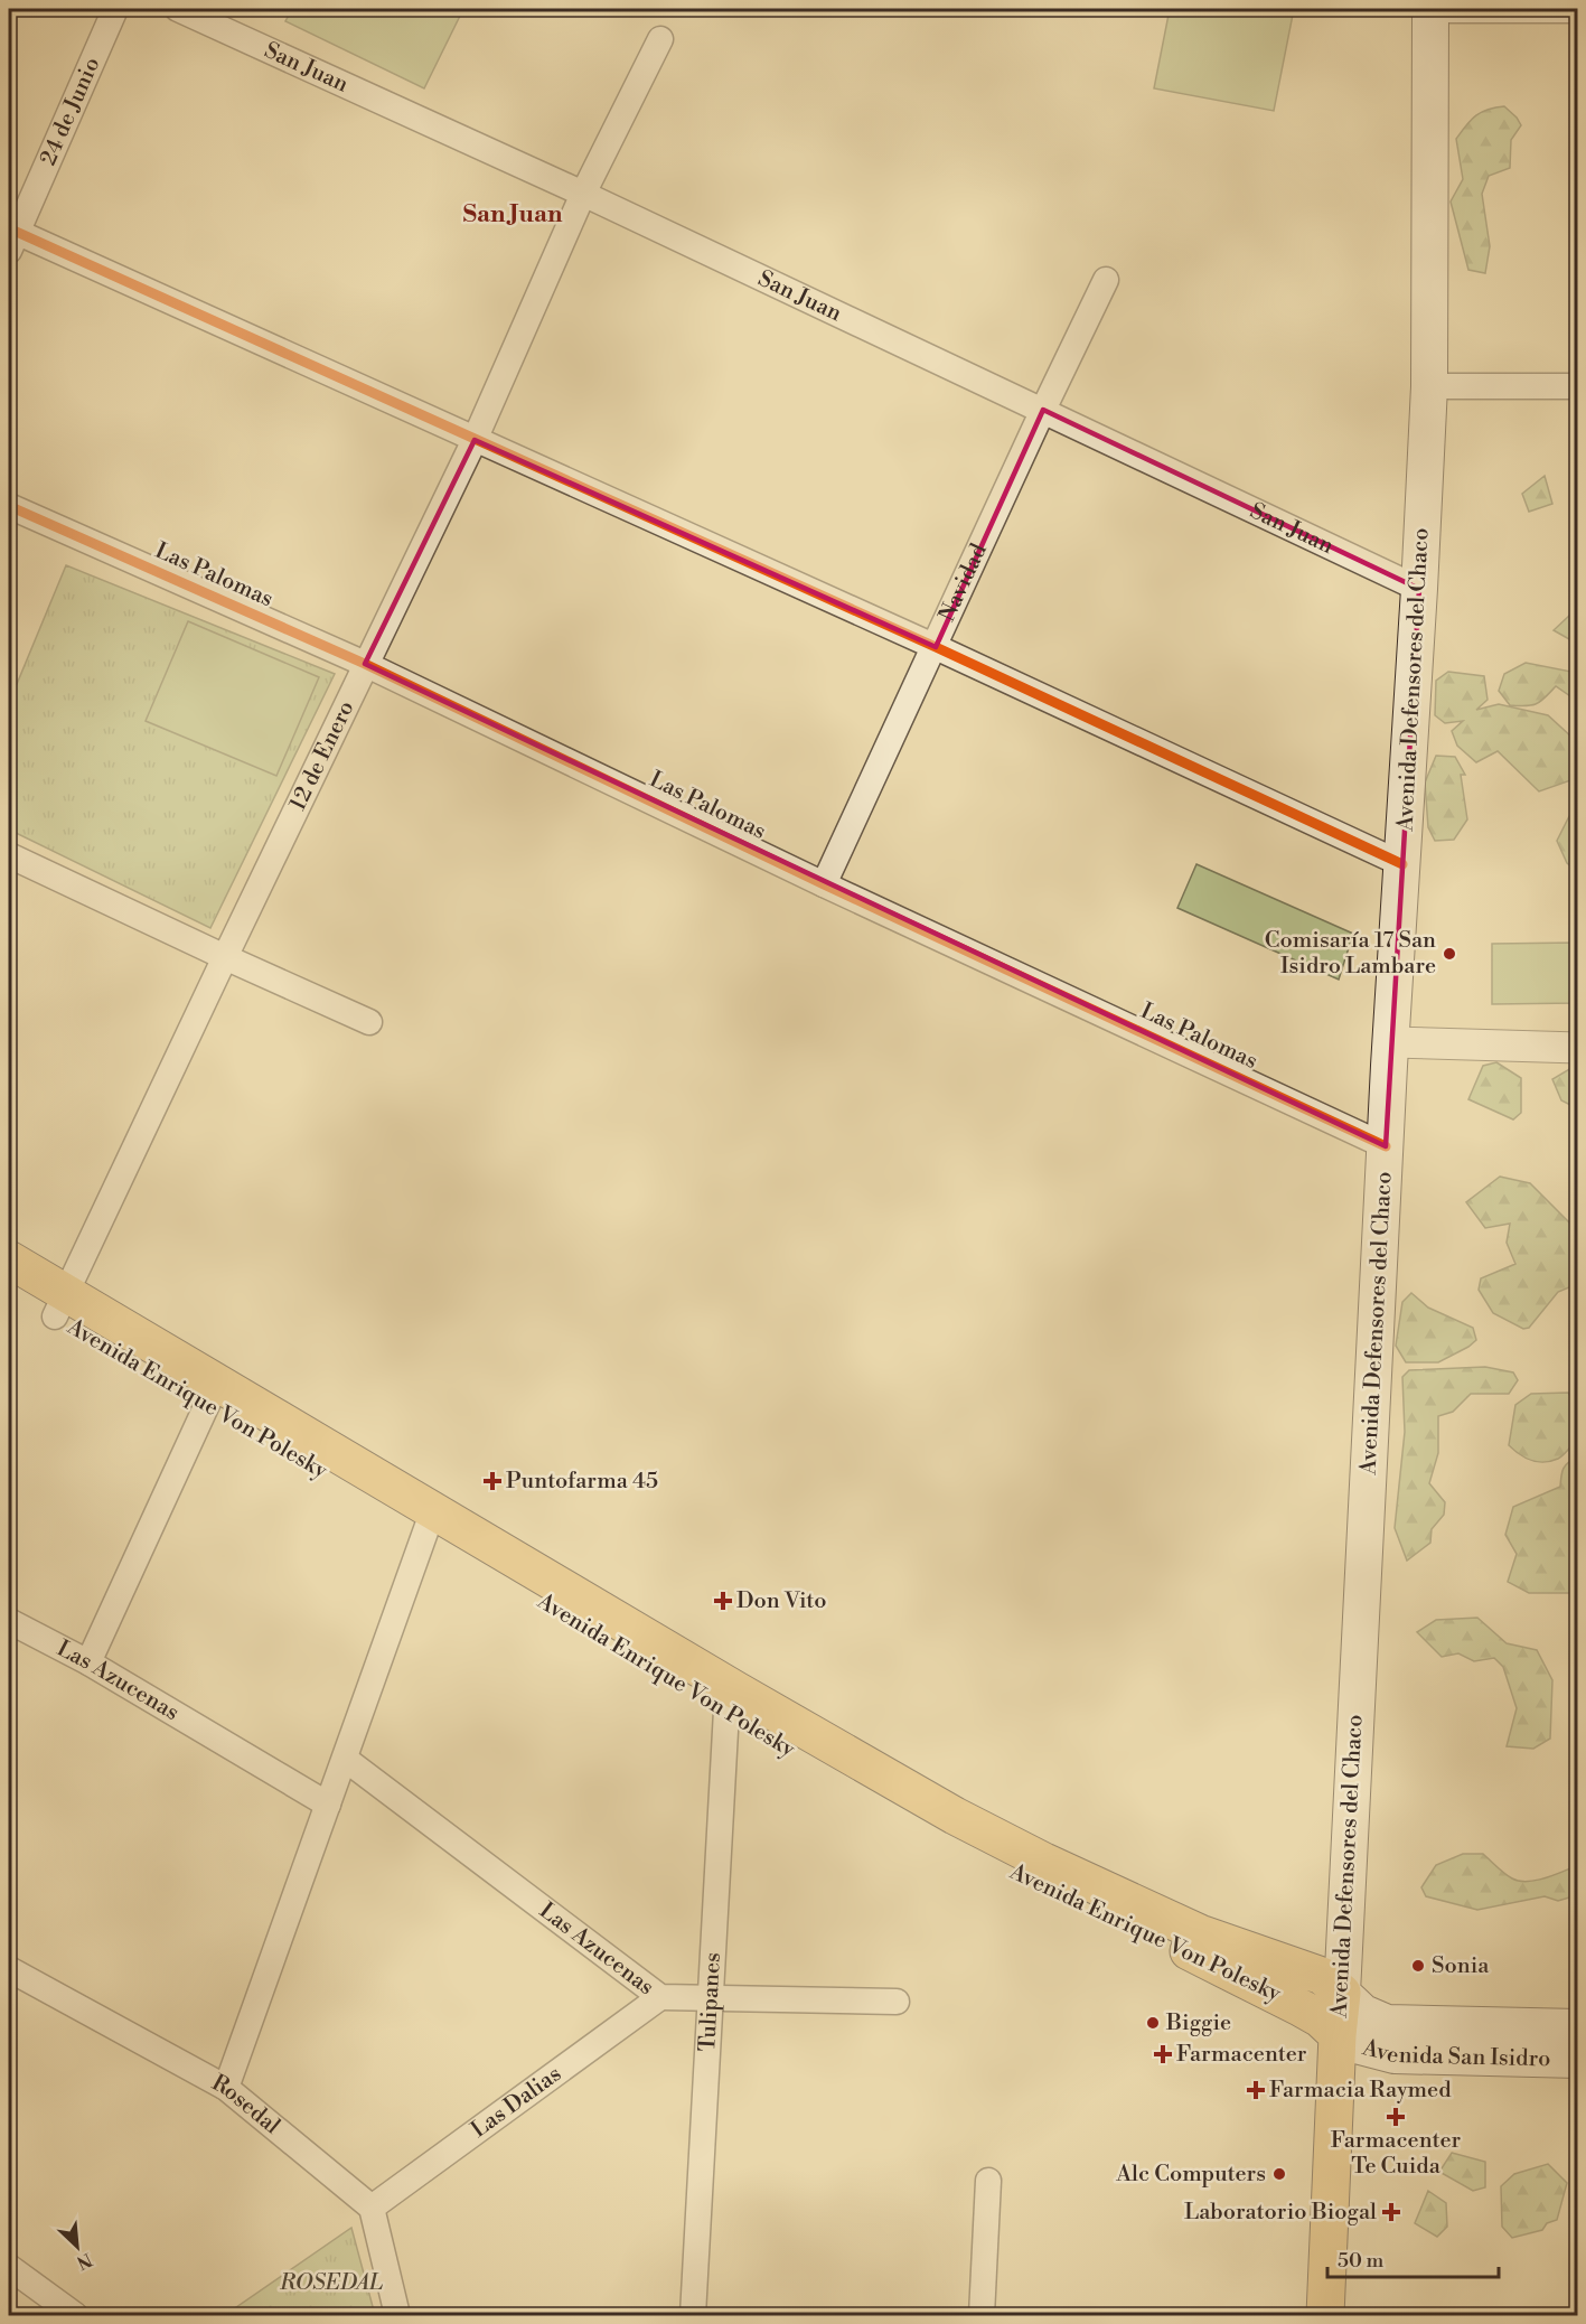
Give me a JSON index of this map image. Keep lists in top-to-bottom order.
{
  "streets": {
    "main road": ["Avenida Defensores del Chaco", "Avenida Enrique Von Polesky", "Avenida San Isidro"],
    "street": [
      "San Juan",
      "24 de Junio",
      "Las Palomas",
      "Navidad",
      "12 de Enero",
      "Las Azucenas",
      "Tulipanes",
      "Las Dalias",
      "Rosedal"
    ]
  },
  "crossings": [
    ["San Juan", "Navidad"],
    ["San Juan", "Avenida Defensores del Chaco"],
    ["San Juan", "12 de Enero"],
    ["Las Palomas", "Navidad"],
    ["Las Palomas", "Avenida Defensores del Chaco"],
    ["Las Palomas", "12 de Enero"],
    ["Avenida Defensores del Chaco", "Avenida Enrique Von Polesky"],
    ["Avenida Defensores del Chaco", "Avenida San Isidro"],
    ["12 de Enero", "Avenida Enrique Von Polesky"],
    ["Avenida Enrique Von Polesky", "Tulipanes"],
    ["Avenida Enrique Von Polesky", "Avenida San Isidro"],
    ["Las Azucenas", "Tulipanes"],
    ["Las Azucenas", "Las Dalias"],
    ["Las Dalias", "Rosedal"]
  ],
  "districts": ["San Juan"],
  "parks": ["ROSEDAL"],
  "places": {
    "other": [
      "Comisaría 17 San Isidro Lambare",
      "Sonia",
      "Biggie",
      "Alc Computers"
    ],
    "health": [
      "Puntofarma 45",
      "Don Vito",
      "Farmacenter",
      "Farmacia Raymed",
      "Farmacenter Te Cuida",
      "Laboratorio Biogal"
    ]
  },
  "scale_bar": "50 m",
  "north": "bottom right"
}
